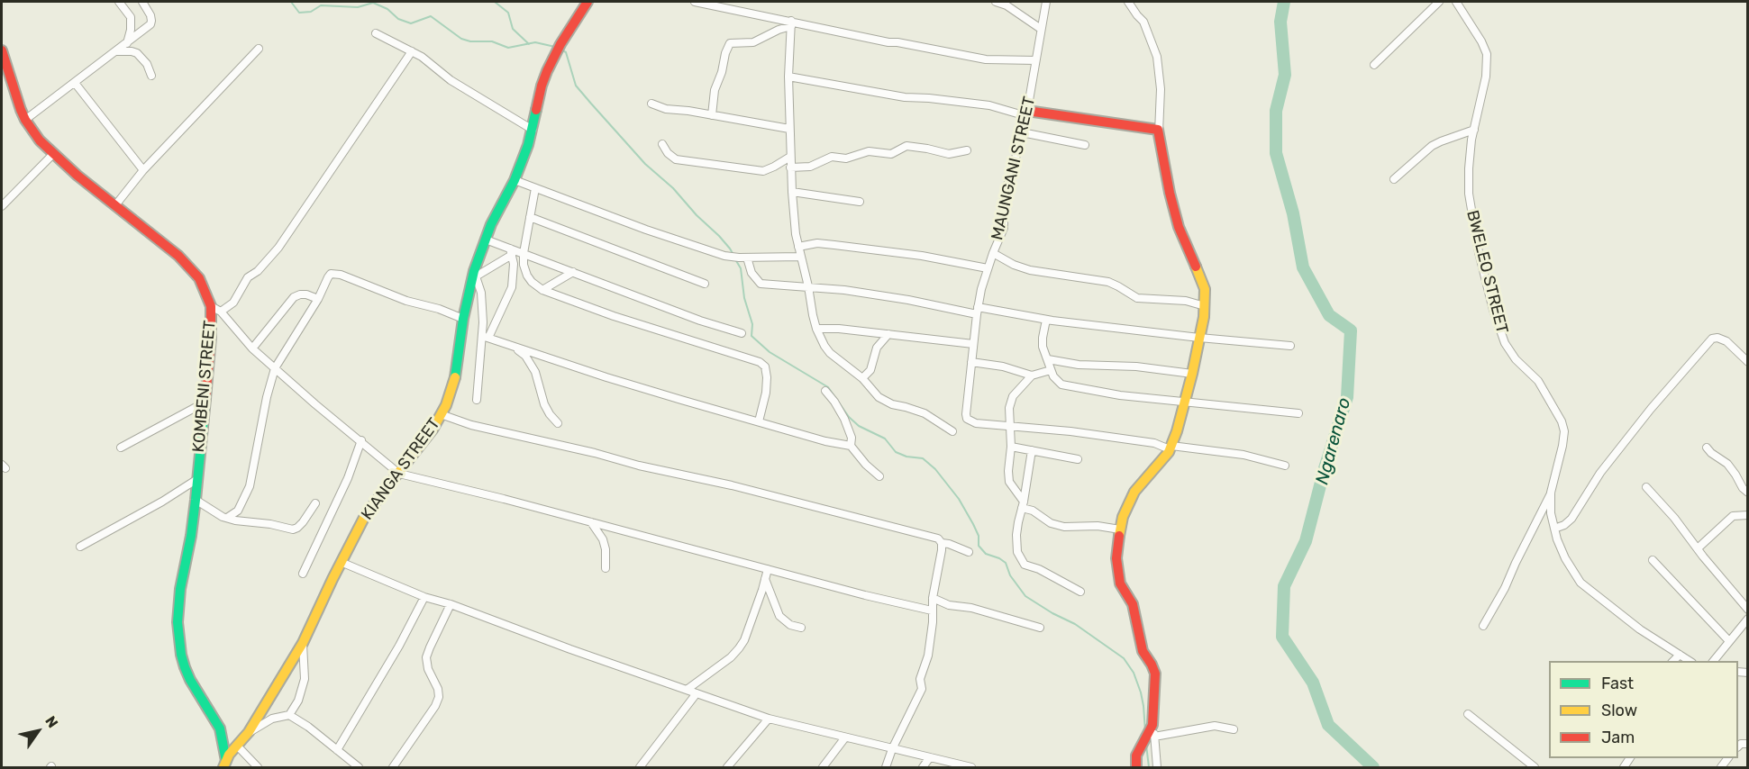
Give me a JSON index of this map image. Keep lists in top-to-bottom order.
{
  "streets": {
    "street": [
      "MAUNGANI STREET",
      "BWELEO STREET",
      "KOMBENI STREET",
      "KIANGA STREET"
    ]
  },
  "crossings": [
    ["KOMBENI STREET", "KIANGA STREET"]
  ],
  "water": ["Ngarenaro"],
  "legend": ["Fast", "Slow", "Jam"],
  "north": "top right"
}
